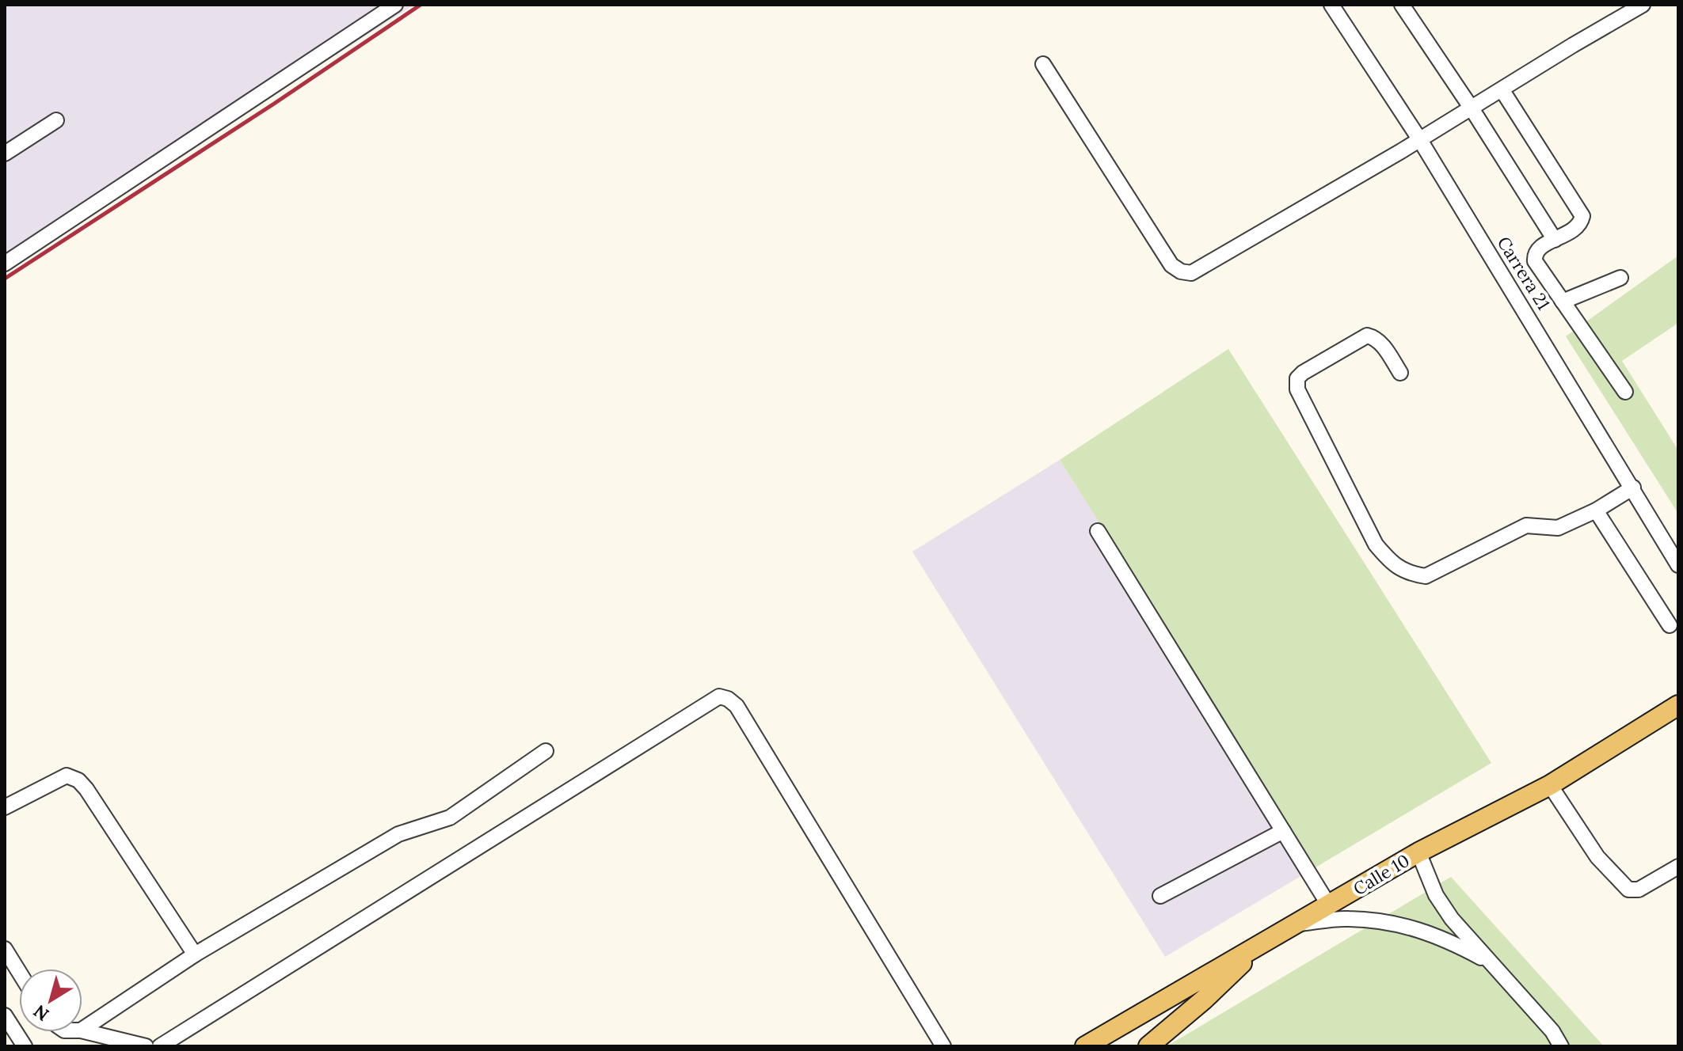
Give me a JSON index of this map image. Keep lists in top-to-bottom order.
{
  "streets": {
    "main road": ["Calle 10"],
    "street": ["Carrera 21"]
  },
  "north": "bottom left"
}
